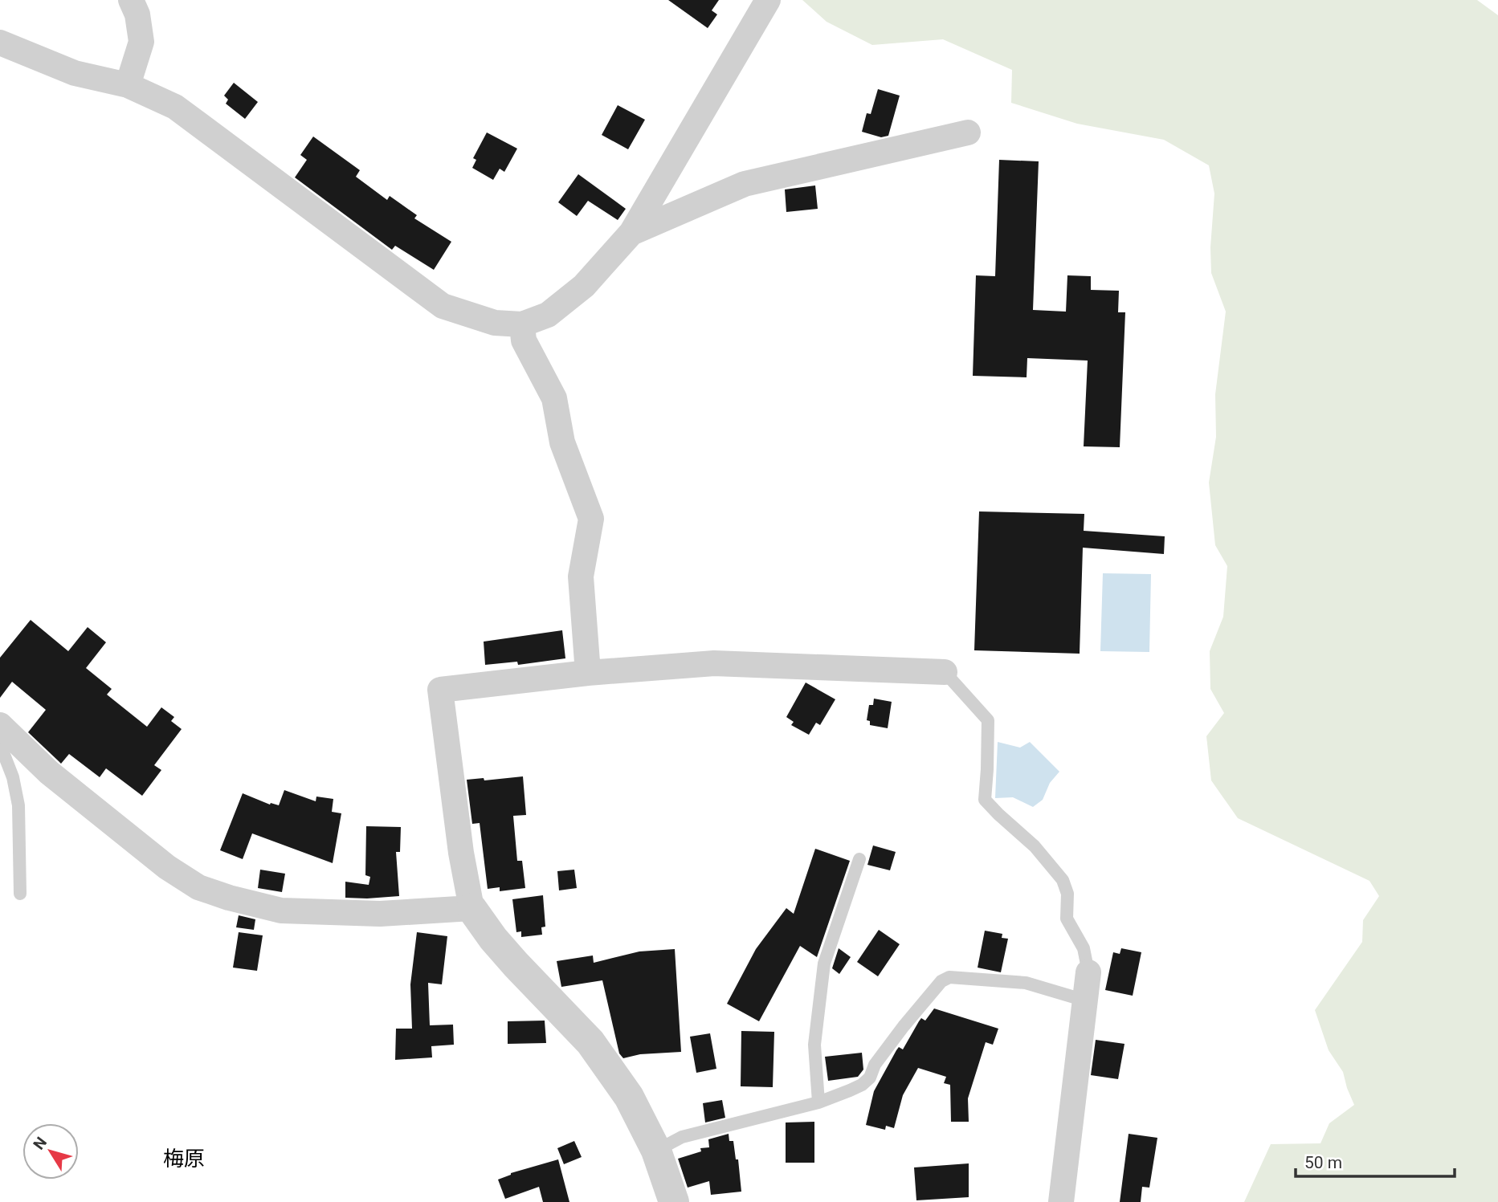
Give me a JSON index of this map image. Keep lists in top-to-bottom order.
{
  "districts": ["梅原"],
  "scale_bar": "50 m",
  "north": "top left"
}
